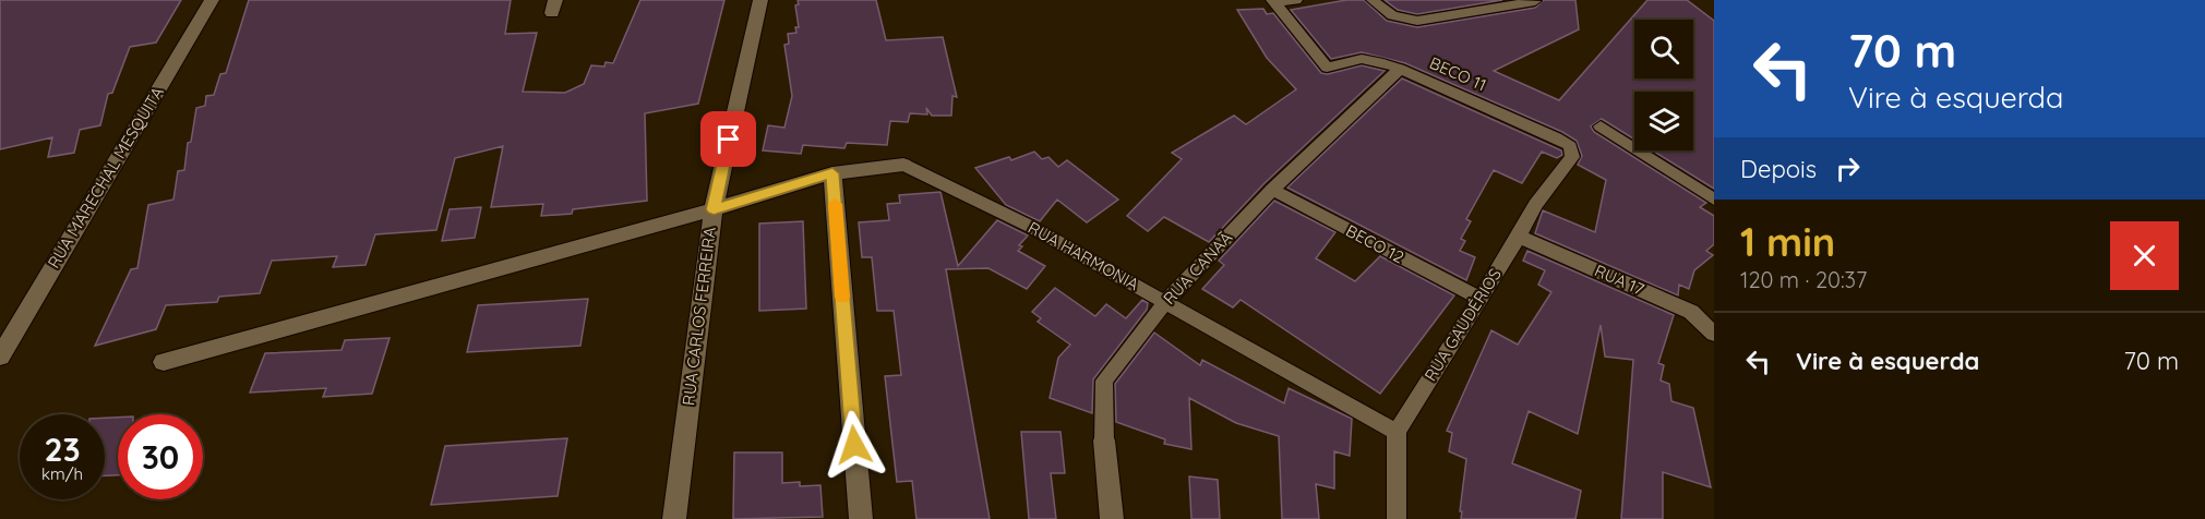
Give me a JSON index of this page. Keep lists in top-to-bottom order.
{
  "streets": {
    "street": ["RUA MARECHAL MESQUITA", "RUA CANAÃ", "RUA CARLOS FERREIRA"],
    "lane": [
      "BECO 11",
      "BECO 12",
      "RUA HARMONIA",
      "RUA 17",
      "RUA GAUDÉRIOS"
    ]
  },
  "crossings": [
    ["BECO 11", "RUA CANAÃ"],
    ["BECO 11", "RUA GAUDÉRIOS"],
    ["BECO 12", "RUA CANAÃ"],
    ["BECO 12", "RUA GAUDÉRIOS"],
    ["RUA HARMONIA", "RUA CANAÃ"],
    ["RUA HARMONIA", "RUA GAUDÉRIOS"],
    ["RUA 17", "RUA GAUDÉRIOS"]
  ],
  "page": {
    "turn": ["70 m", "Vire à esquerda"],
    "then": "Depois",
    "heading": ["1 min", "120 m · 20:37"],
    "list": [
      {
        "name": "Vire à esquerda",
        "value": "70 m"
      }
    ],
    "speed": "23 km/h",
    "limit": "30"
  }
}
